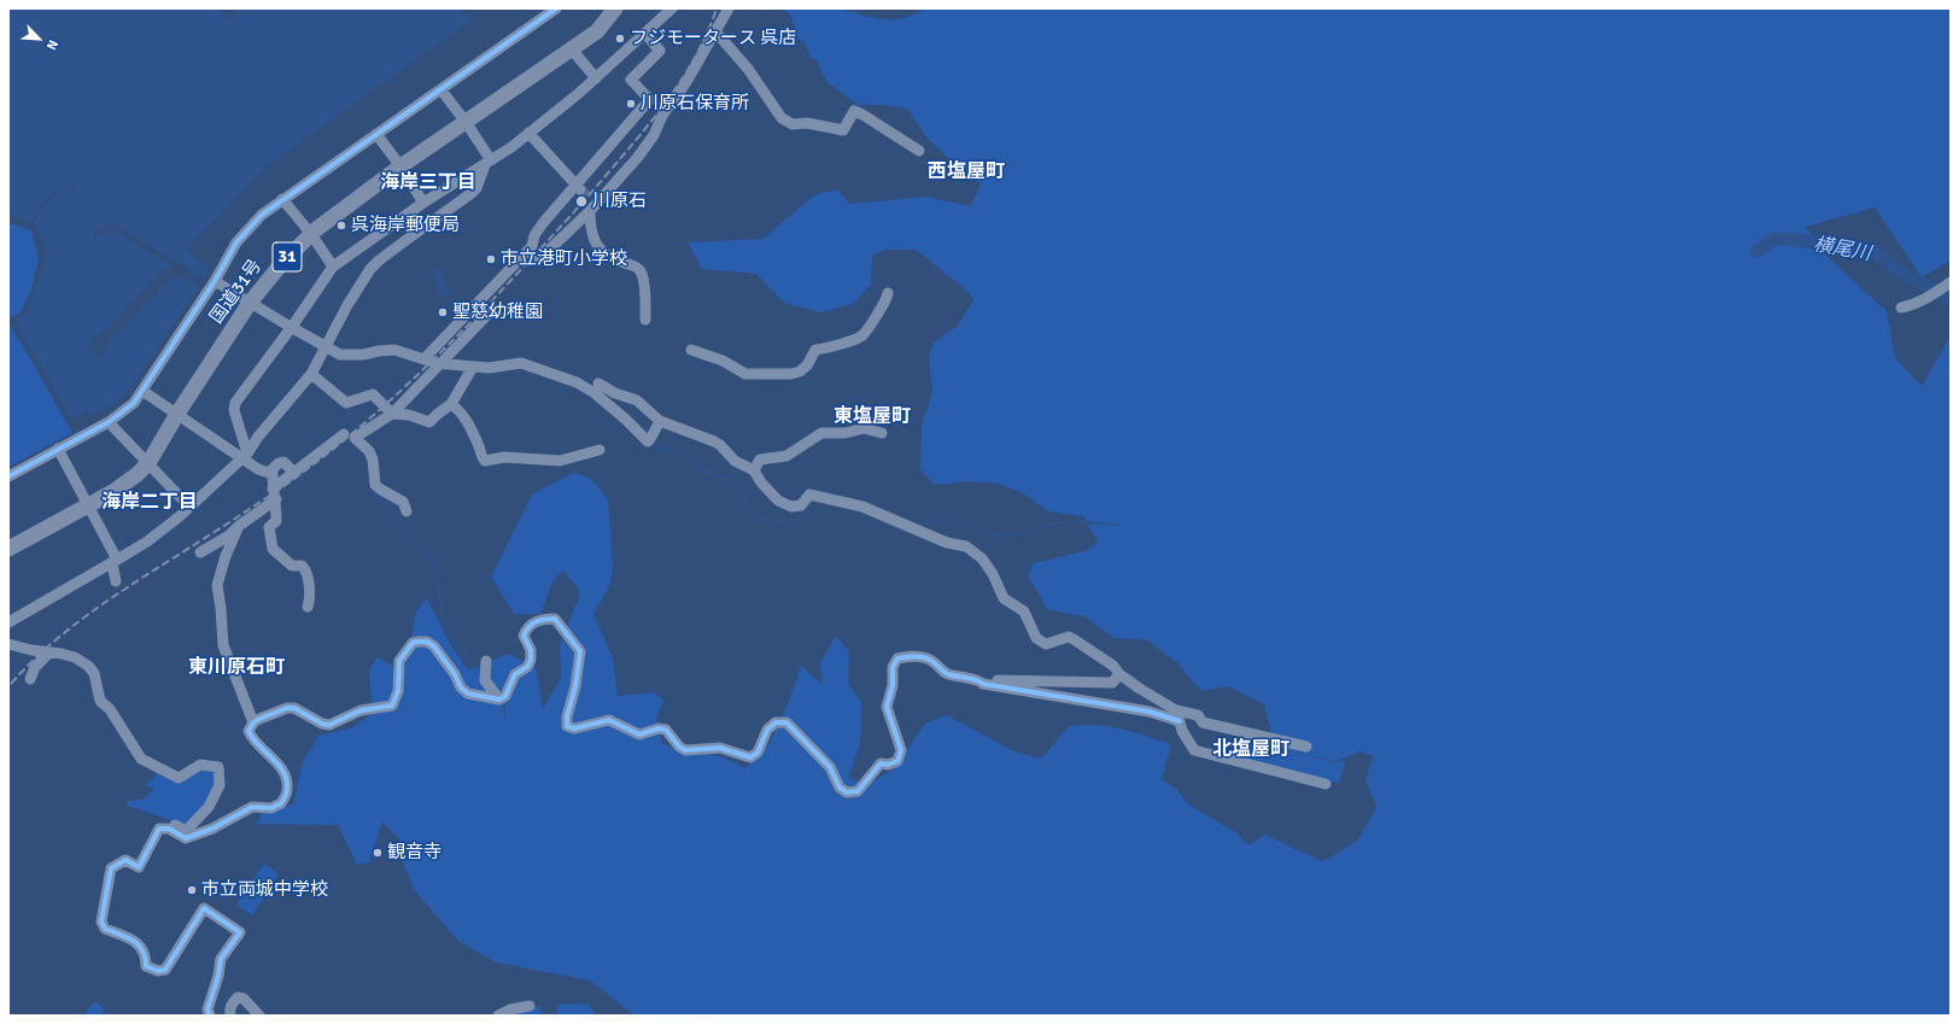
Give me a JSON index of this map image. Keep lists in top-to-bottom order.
{
  "streets": {
    "highway": ["31", "国道31号"]
  },
  "districts": [
    "西塩屋町",
    "海岸三丁目",
    "東塩屋町",
    "海岸二丁目",
    "東川原石町",
    "北塩屋町"
  ],
  "water": ["横尾川"],
  "places": [
    "フジモータース 呉店",
    "川原石保育所",
    "川原石",
    "呉海岸郵便局",
    "市立港町小学校",
    "聖慈幼稚園",
    "観音寺",
    "市立両城中学校"
  ],
  "north": "bottom right"
}
